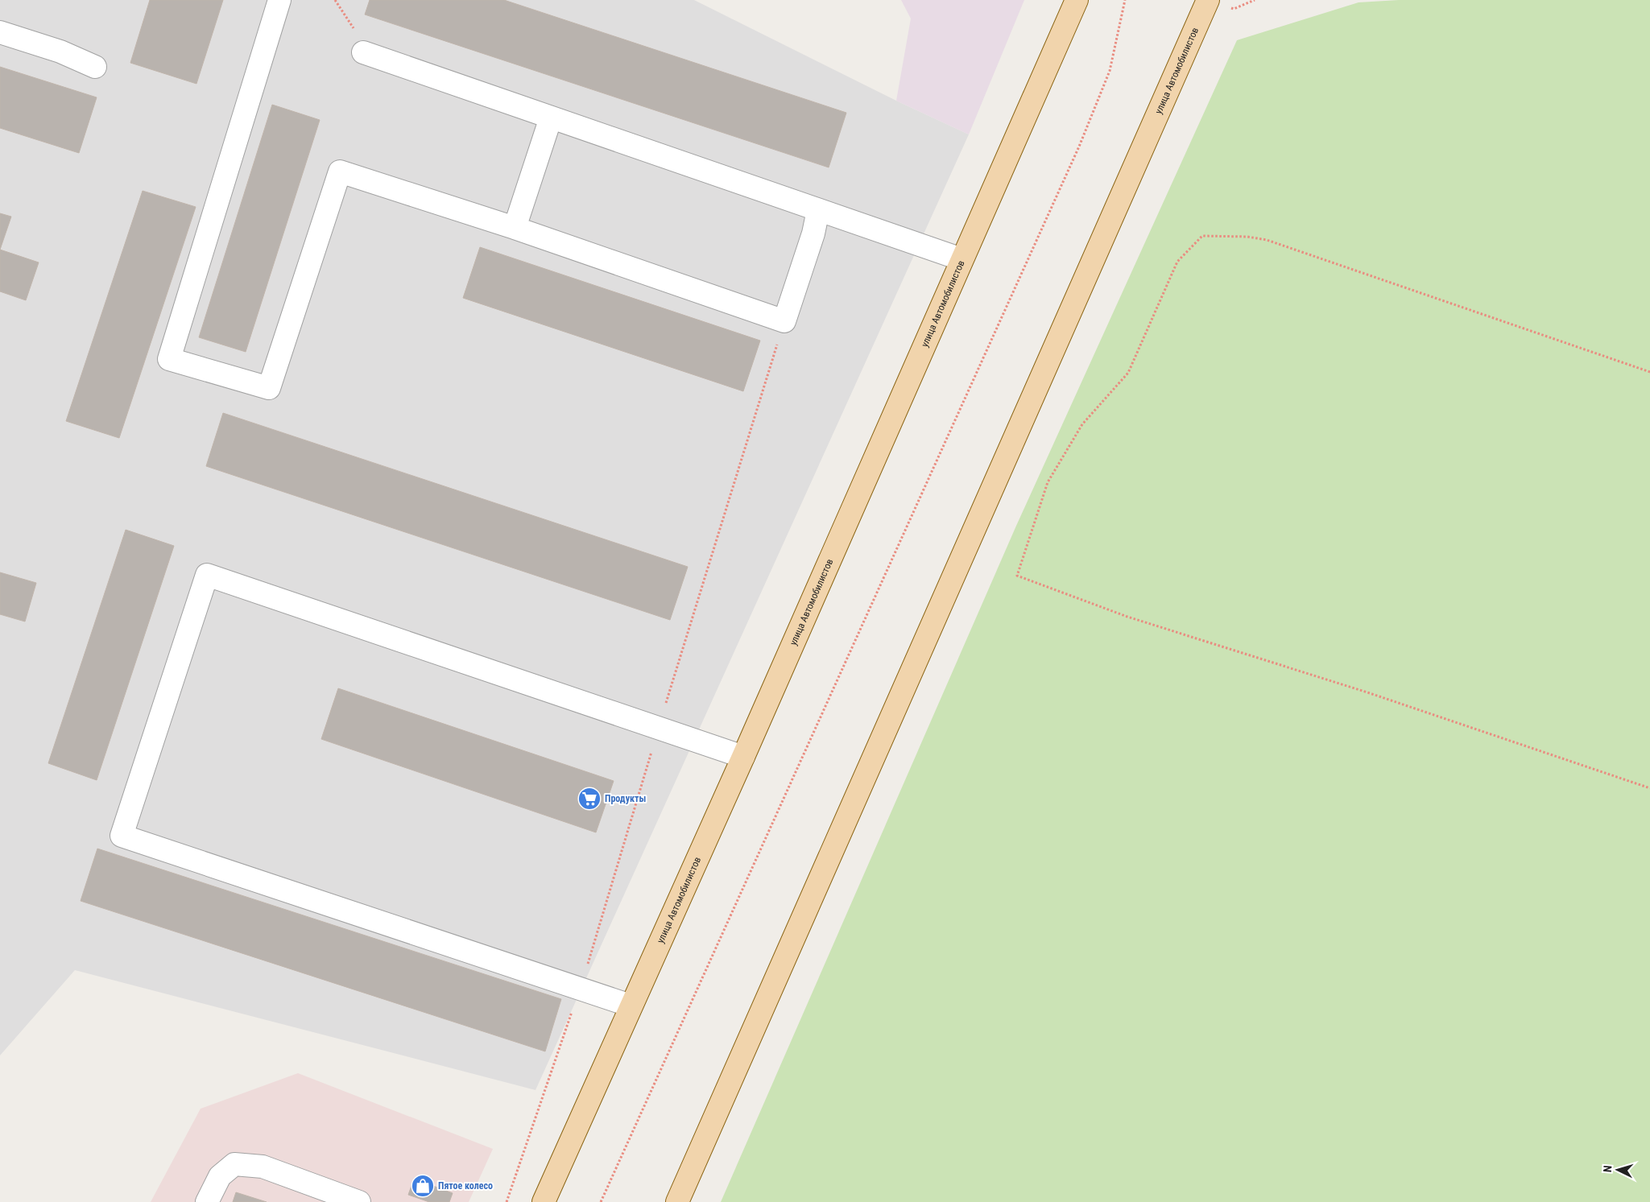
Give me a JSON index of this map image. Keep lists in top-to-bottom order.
{
  "streets": {
    "main road": ["улица Автомобилистов"]
  },
  "places": {
    "supermarket": ["Продукты"],
    "shop": ["Пятое колесо"]
  },
  "north": "left"
}
